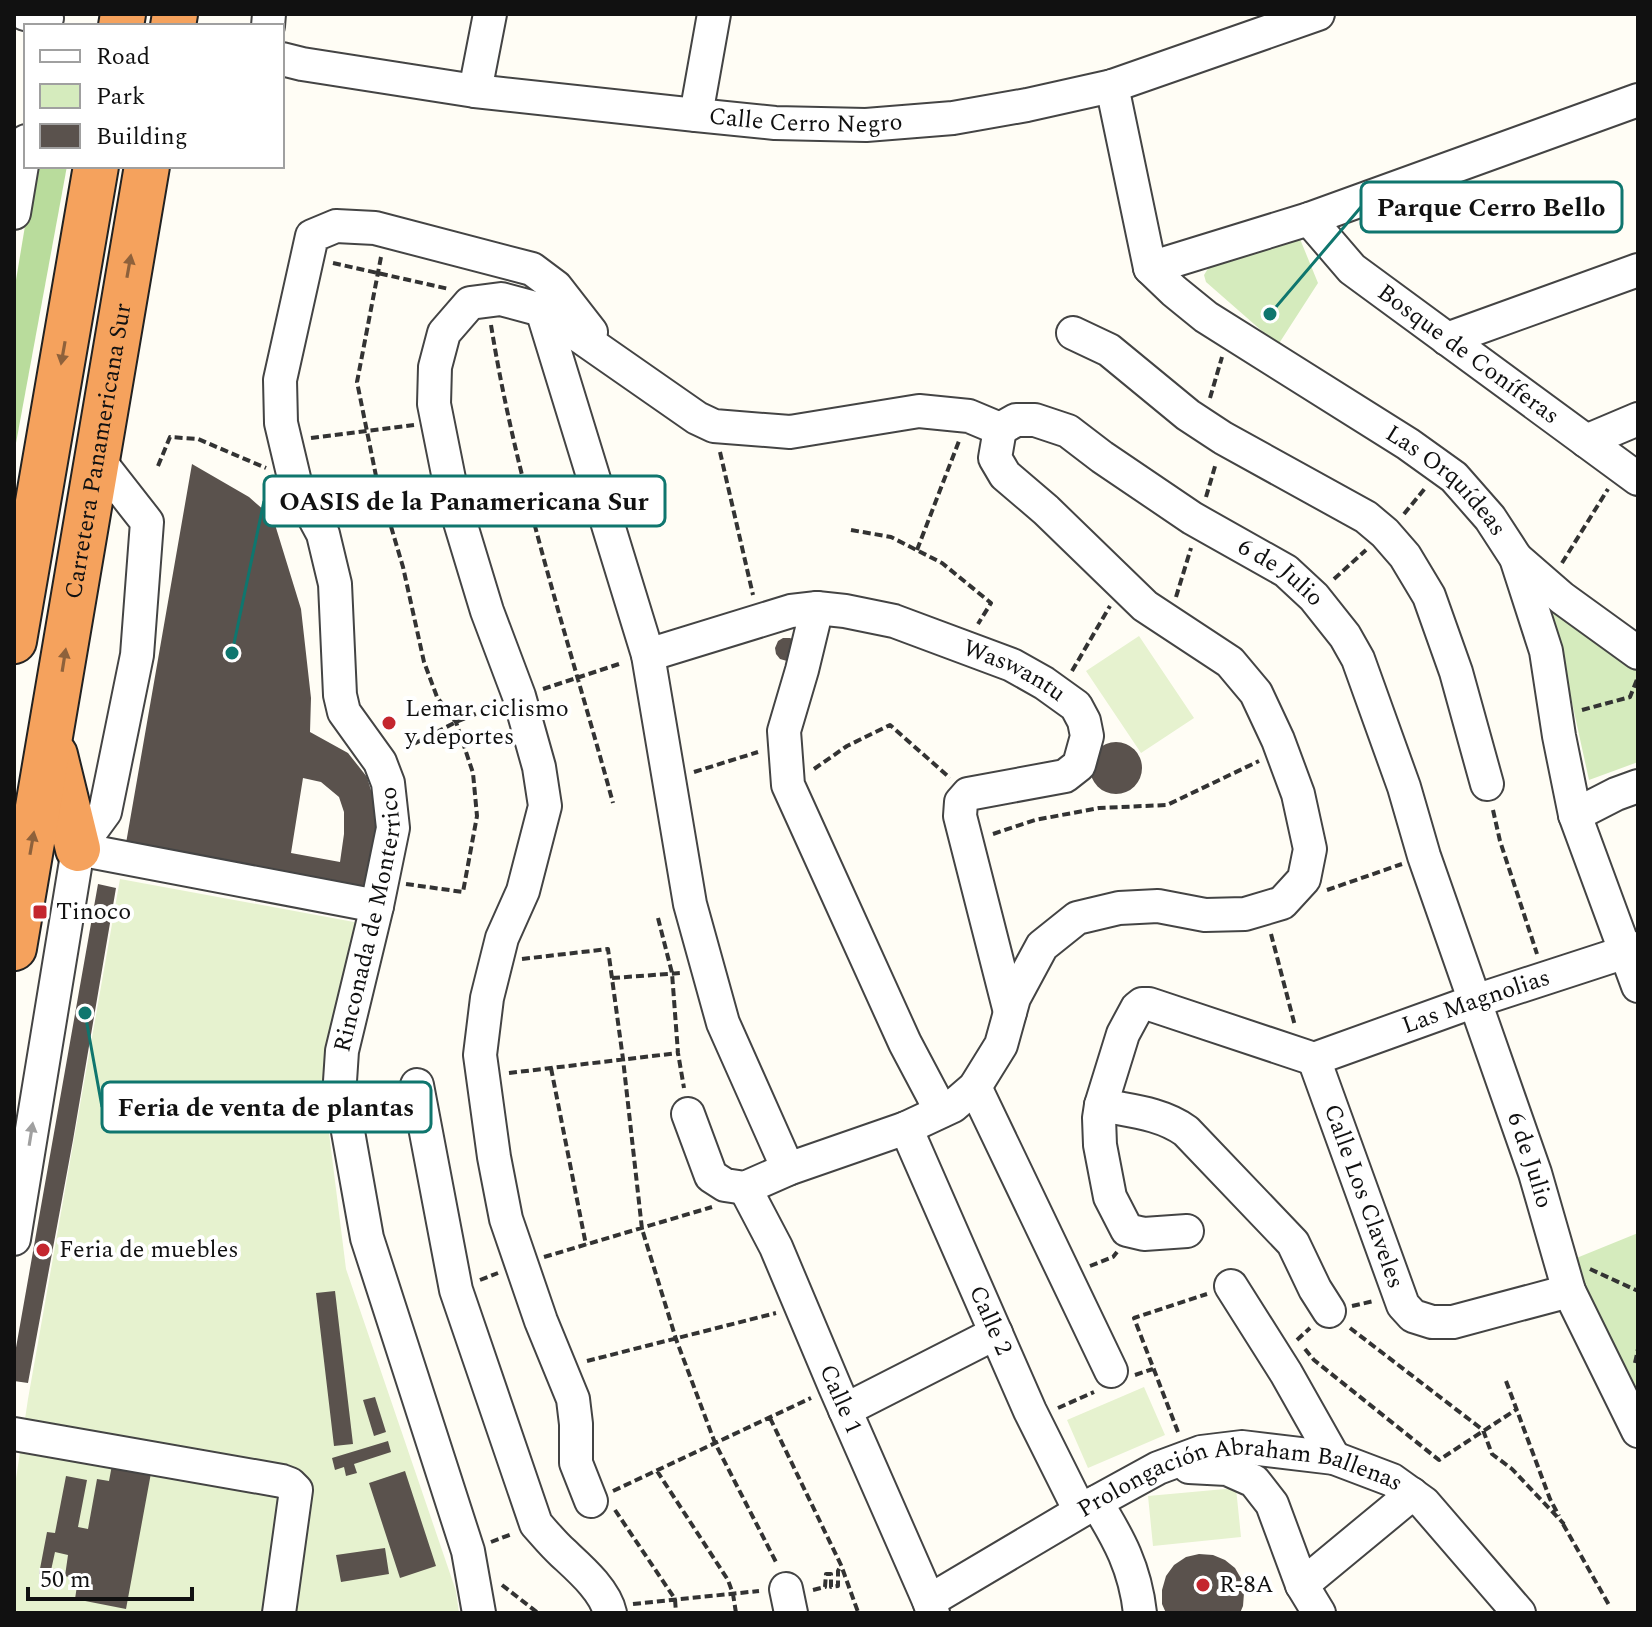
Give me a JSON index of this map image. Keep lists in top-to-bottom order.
{
  "streets": {
    "highway": ["Carretera Panamericana Sur"],
    "street": [
      "Calle Cerro Negro",
      "Bosque de Coníferas",
      "Las Orquídeas",
      "6 de Julio",
      "Waswantu",
      "Rinconada de Monterrico",
      "Las Magnolias",
      "Calle Los Claveles",
      "Calle 2",
      "Calle 1",
      "Prolongación Abraham Ballenas"
    ]
  },
  "crossings": [
    ["Las Orquídeas", "Las Magnolias"],
    ["6 de Julio", "Las Magnolias"],
    ["6 de Julio", "Calle Los Claveles"],
    ["Las Magnolias", "Calle Los Claveles"],
    ["Calle 2", "Prolongación Abraham Ballenas"],
    ["Calle 1", "Prolongación Abraham Ballenas"]
  ],
  "places": {
    "other": [
      "Parque Cerro Bello",
      "OASIS de la Panamericana Sur",
      "Lemar ciclismo y deportes",
      "Feria de venta de plantas",
      "Feria de muebles",
      "R-8A"
    ],
    "transit": ["Tinoco"]
  },
  "legend": ["Road", "Park", "Building"],
  "scale_bar": "50 m"
}
